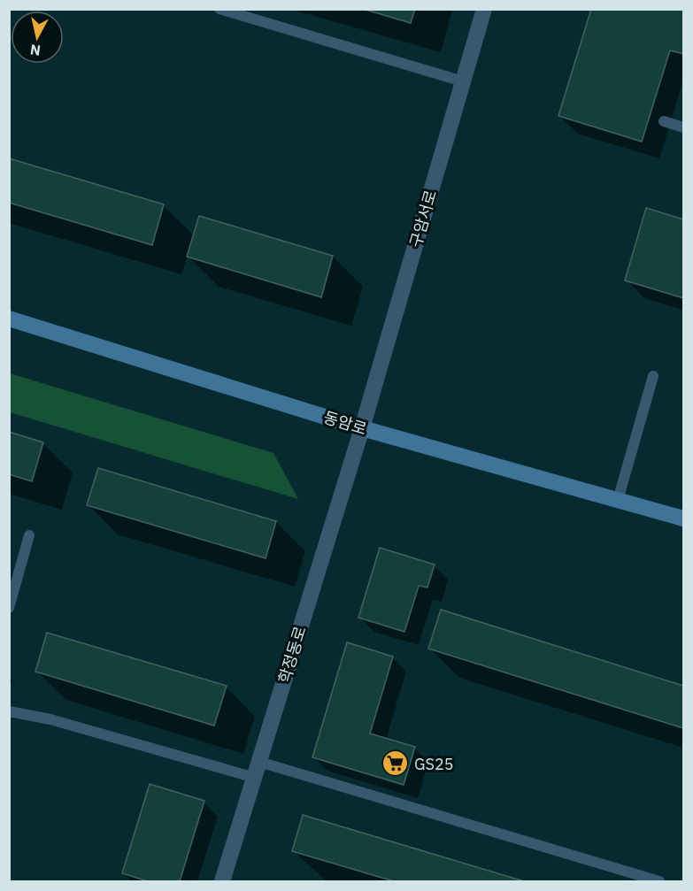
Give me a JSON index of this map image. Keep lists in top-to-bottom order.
{
  "streets": {
    "main road": ["동암로"],
    "street": ["구암서로", "학정동로"]
  },
  "crossings": [
    ["구암서로", "동암로"],
    ["구암서로", "학정동로"],
    ["동암로", "학정동로"]
  ],
  "places": {
    "supermarket": ["GS25"]
  },
  "north": "bottom"
}
